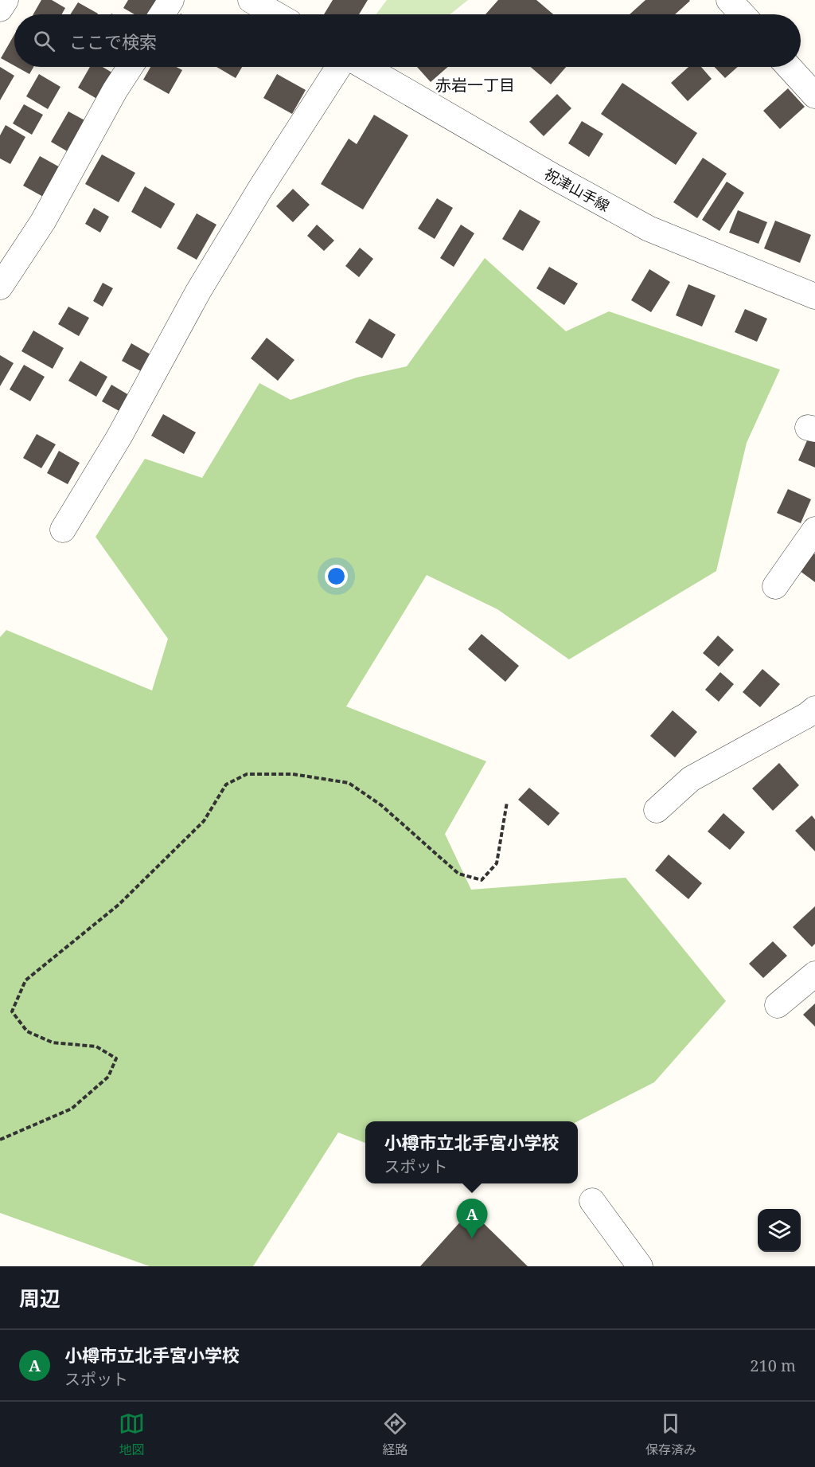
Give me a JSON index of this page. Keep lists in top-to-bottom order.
{
  "streets": {
    "street": ["祝津山手線"]
  },
  "districts": ["赤岩一丁目"],
  "page": {
    "search": "ここで検索",
    "popup": ["小樽市立北手宮小学校", "スポット"],
    "pins": "A",
    "heading": "周辺",
    "list": [
      {
        "mark": "A",
        "name": "小樽市立北手宮小学校",
        "note": "スポット",
        "value": "210 m"
      }
    ],
    "nav": ["地図", "経路", "保存済み"]
  }
}
